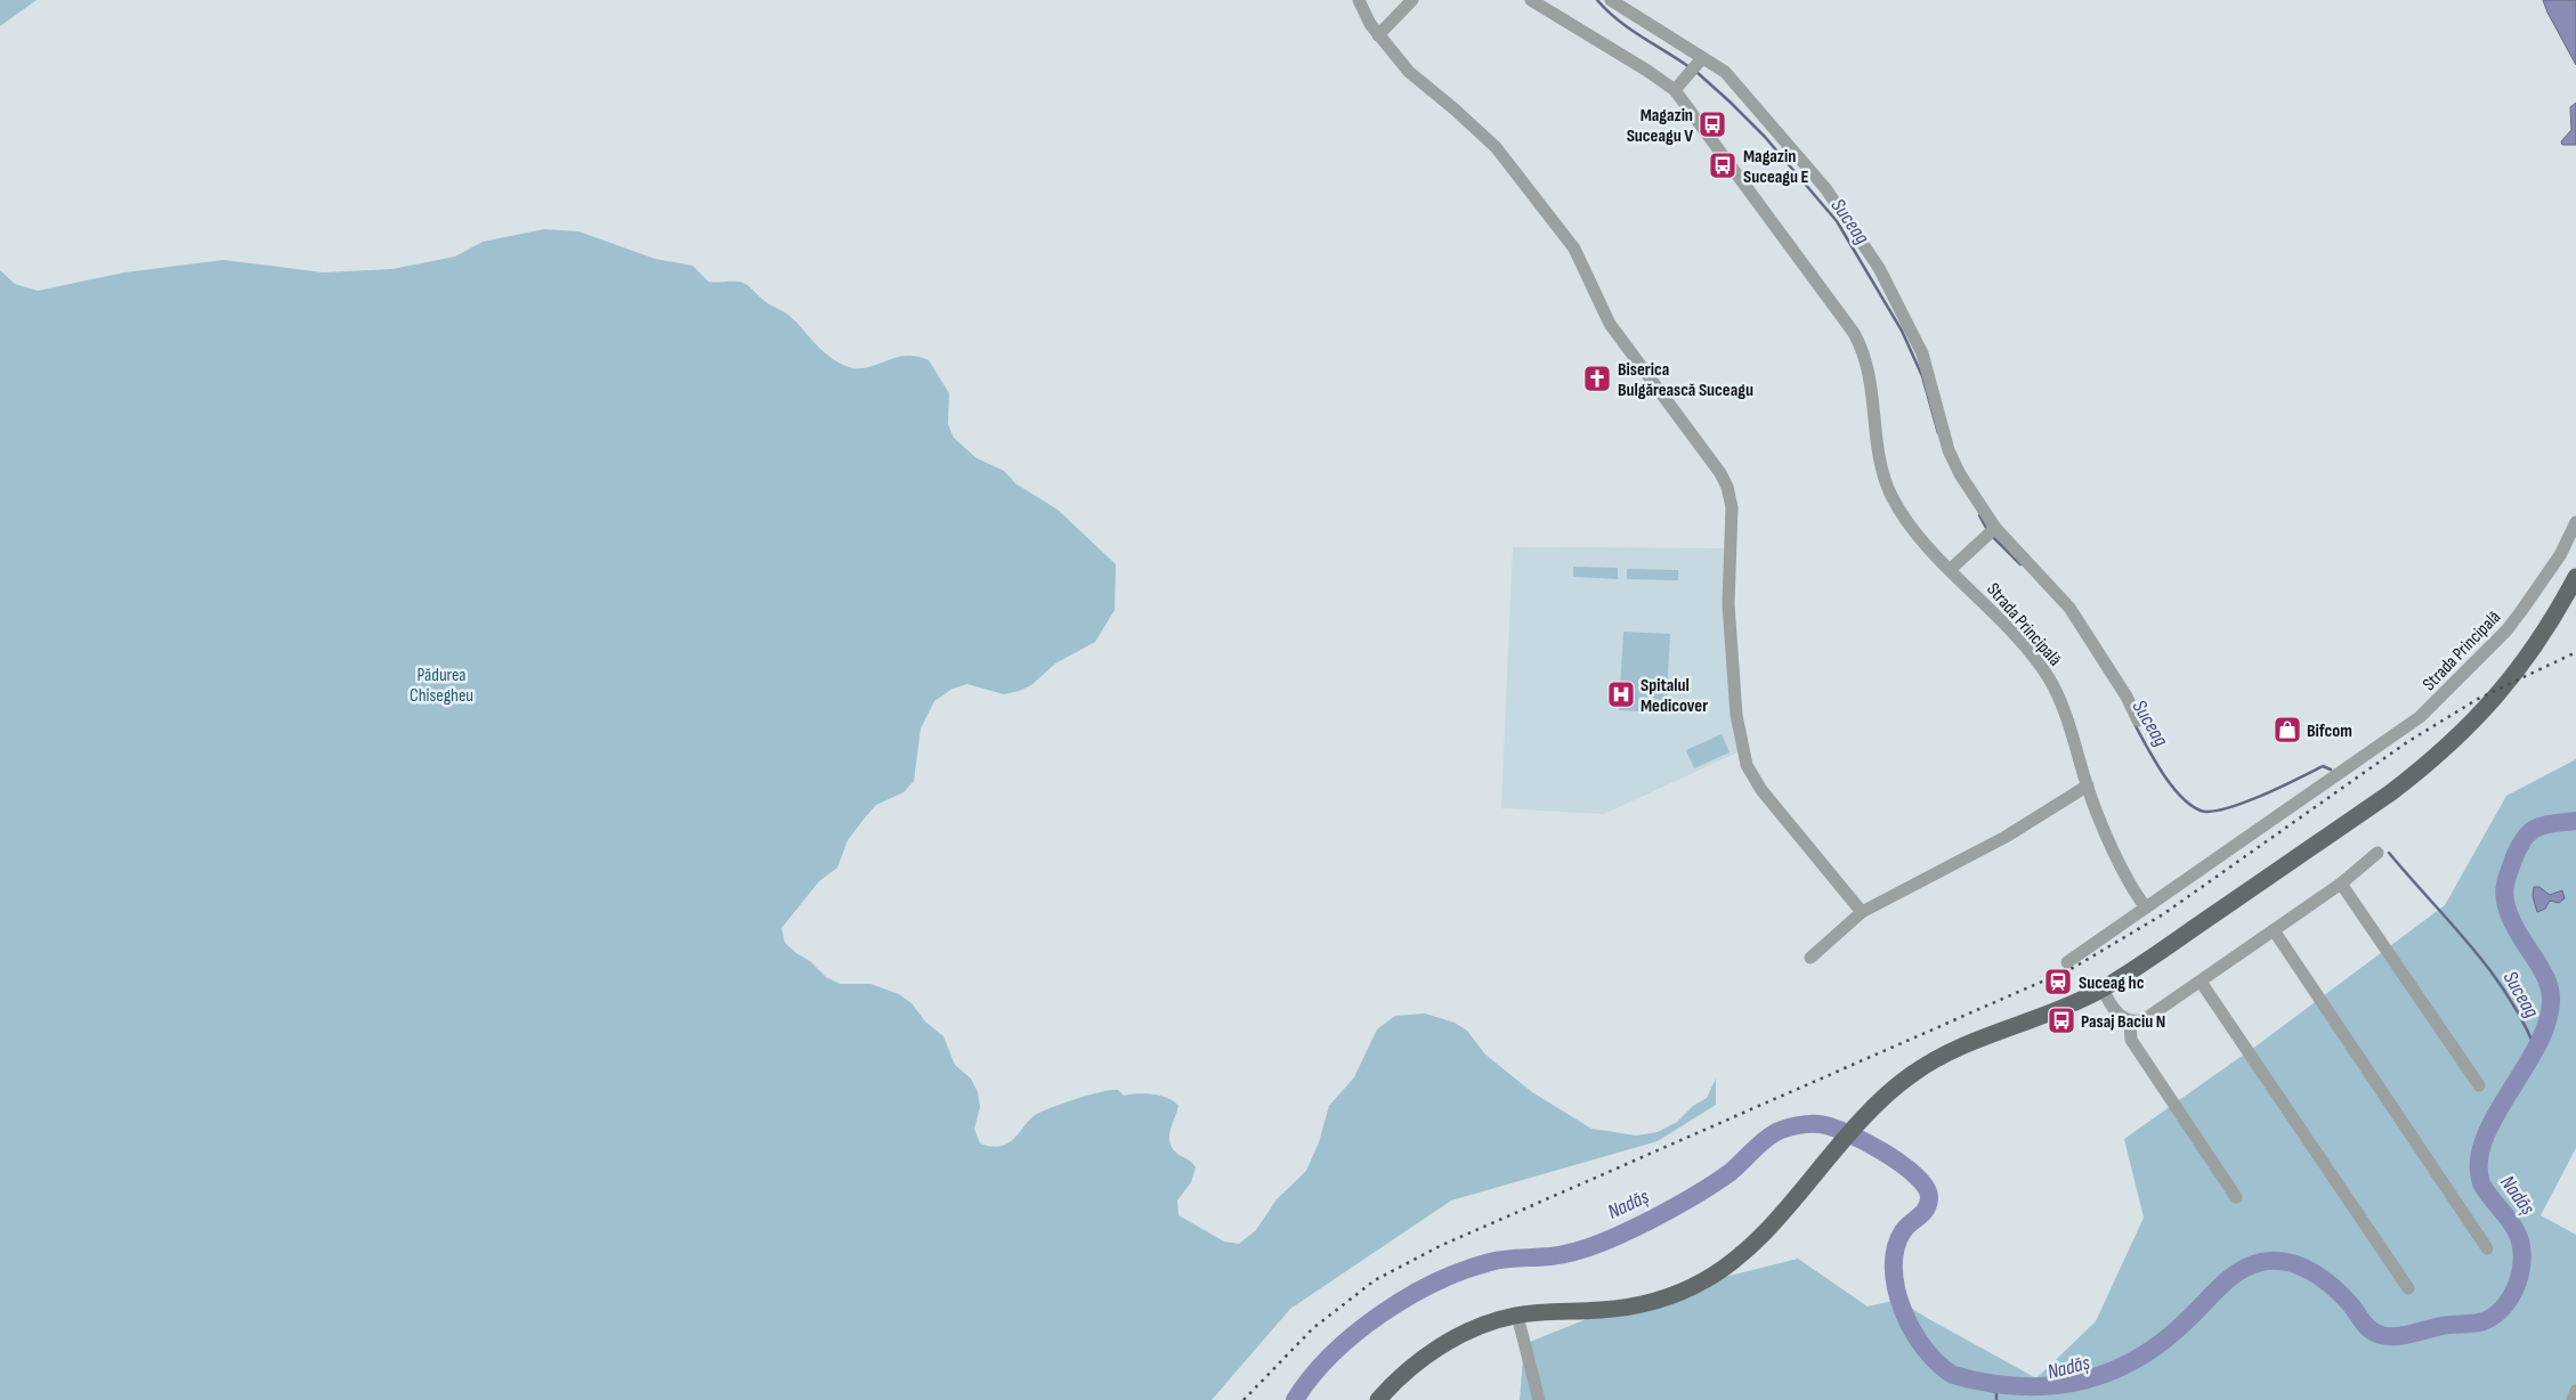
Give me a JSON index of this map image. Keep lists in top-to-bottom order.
{
  "streets": {
    "street": ["Strada Principală"]
  },
  "water": ["Suceag", "Nadăș"],
  "parks": ["Pădurea Chisegheu"],
  "places": {
    "bus stop": ["Magazin Suceagu V", "Magazin Suceagu E", "Pasaj Baciu N"],
    "church": ["Biserica Bulgărească Suceagu"],
    "hospital": ["Spitalul Medicover"],
    "shop": ["Bifcom"],
    "station": ["Suceag hc"]
  }
}
